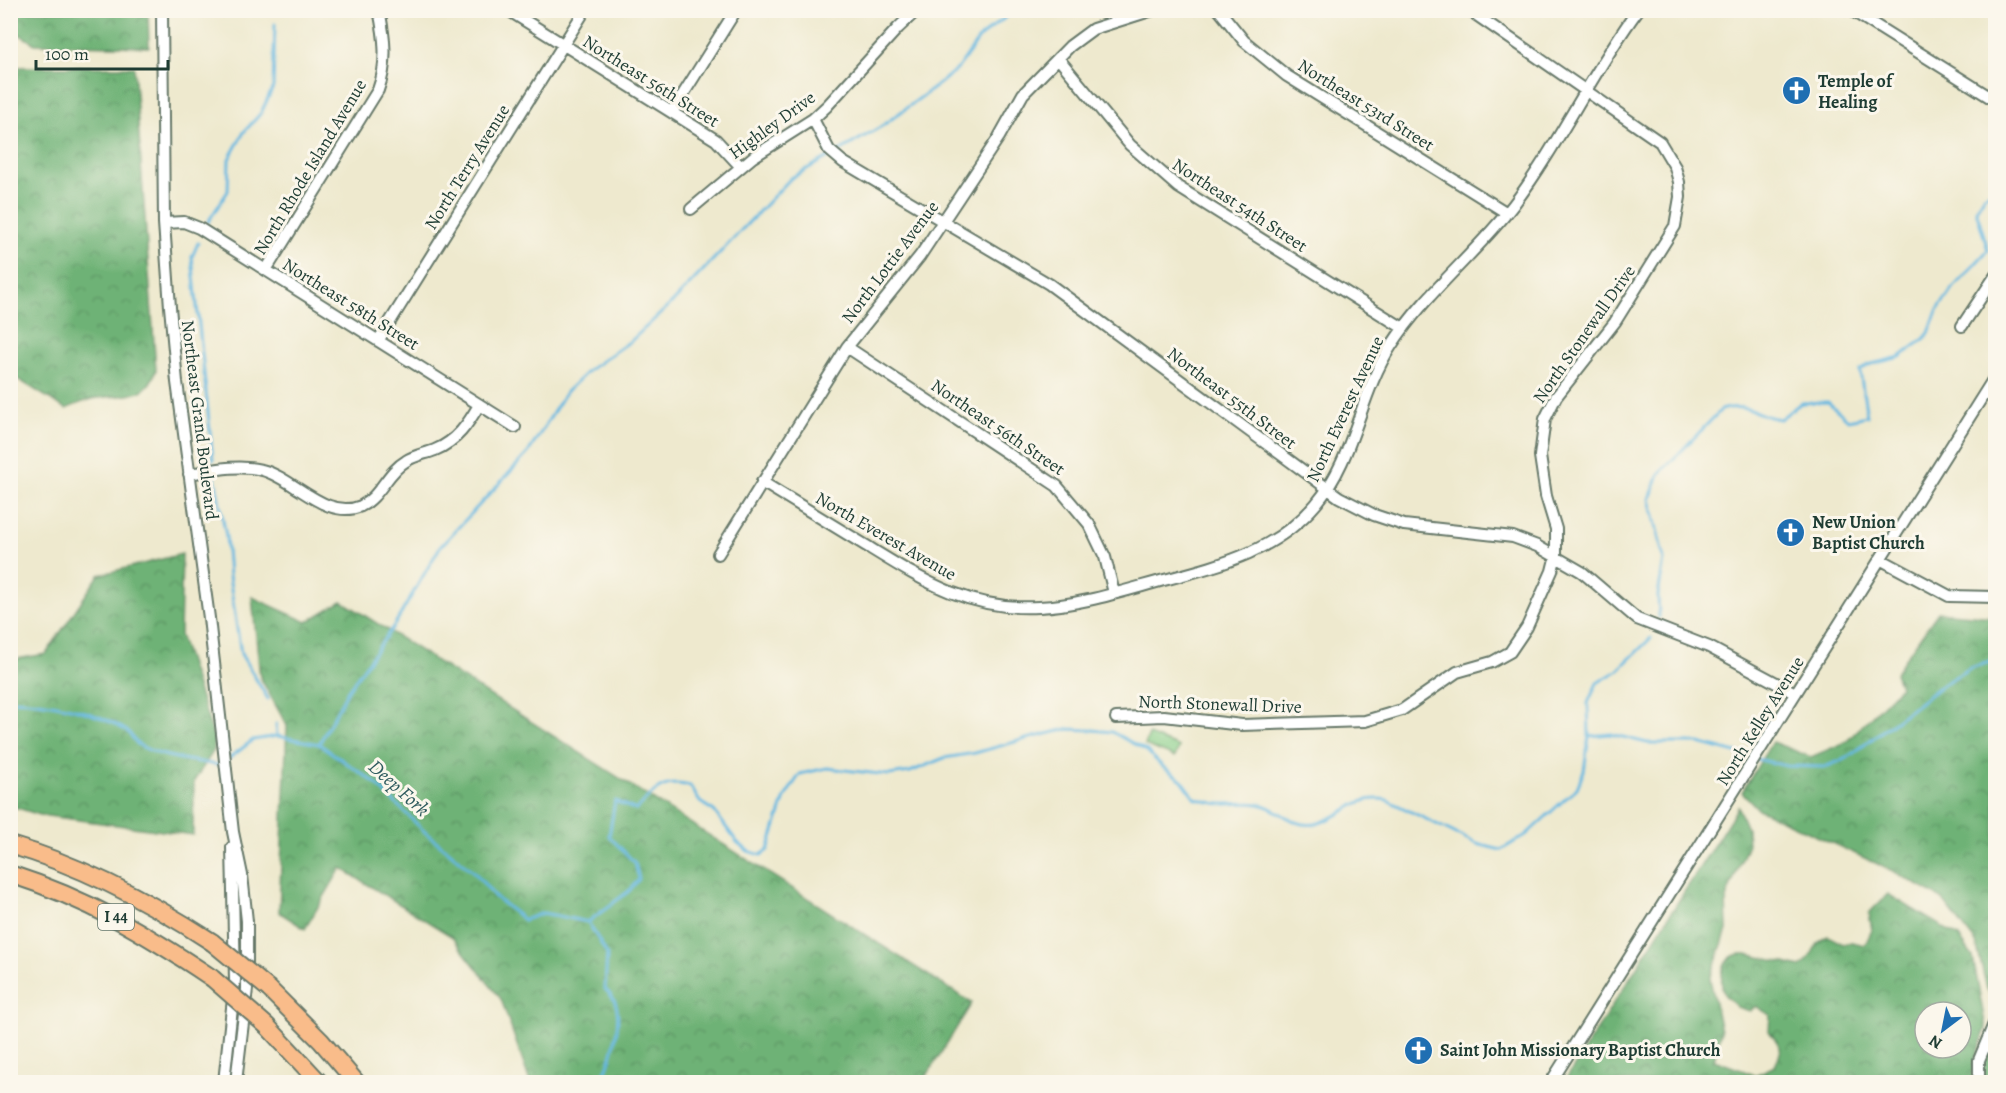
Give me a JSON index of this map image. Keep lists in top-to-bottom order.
{
  "streets": {
    "highway": ["I 44"],
    "street": [
      "Northeast 56th Street",
      "Northeast 53rd Street",
      "Highley Drive",
      "North Rhode Island Avenue",
      "North Terry Avenue",
      "Northeast 54th Street",
      "North Lottie Avenue",
      "Northeast 58th Street",
      "North Stonewall Drive",
      "Northeast 55th Street",
      "North Everest Avenue",
      "Northeast Grand Boulevard",
      "North Kelley Avenue"
    ]
  },
  "crossings": [
    ["Northeast 56th Street", "Highley Drive"],
    ["Northeast 56th Street", "North Terry Avenue"],
    ["Northeast 56th Street", "North Lottie Avenue"],
    ["Northeast 56th Street", "North Everest Avenue"],
    ["Northeast 53rd Street", "North Everest Avenue"],
    ["Highley Drive", "Northeast 55th Street"],
    ["North Rhode Island Avenue", "Northeast 58th Street"],
    ["North Terry Avenue", "Northeast 58th Street"],
    ["Northeast 54th Street", "North Lottie Avenue"],
    ["Northeast 54th Street", "North Everest Avenue"],
    ["North Lottie Avenue", "Northeast 55th Street"],
    ["North Lottie Avenue", "North Everest Avenue"],
    ["Northeast 58th Street", "Northeast Grand Boulevard"],
    ["North Stonewall Drive", "Northeast 55th Street"],
    ["North Stonewall Drive", "North Everest Avenue"],
    ["Northeast 55th Street", "North Everest Avenue"],
    ["Northeast 55th Street", "North Kelley Avenue"]
  ],
  "water": ["Deep Fork"],
  "places": {
    "church": ["Temple of Healing", "New Union Baptist Church", "Saint John Missionary Baptist Church"]
  },
  "scale_bar": "100 m",
  "north": "bottom left"
}
